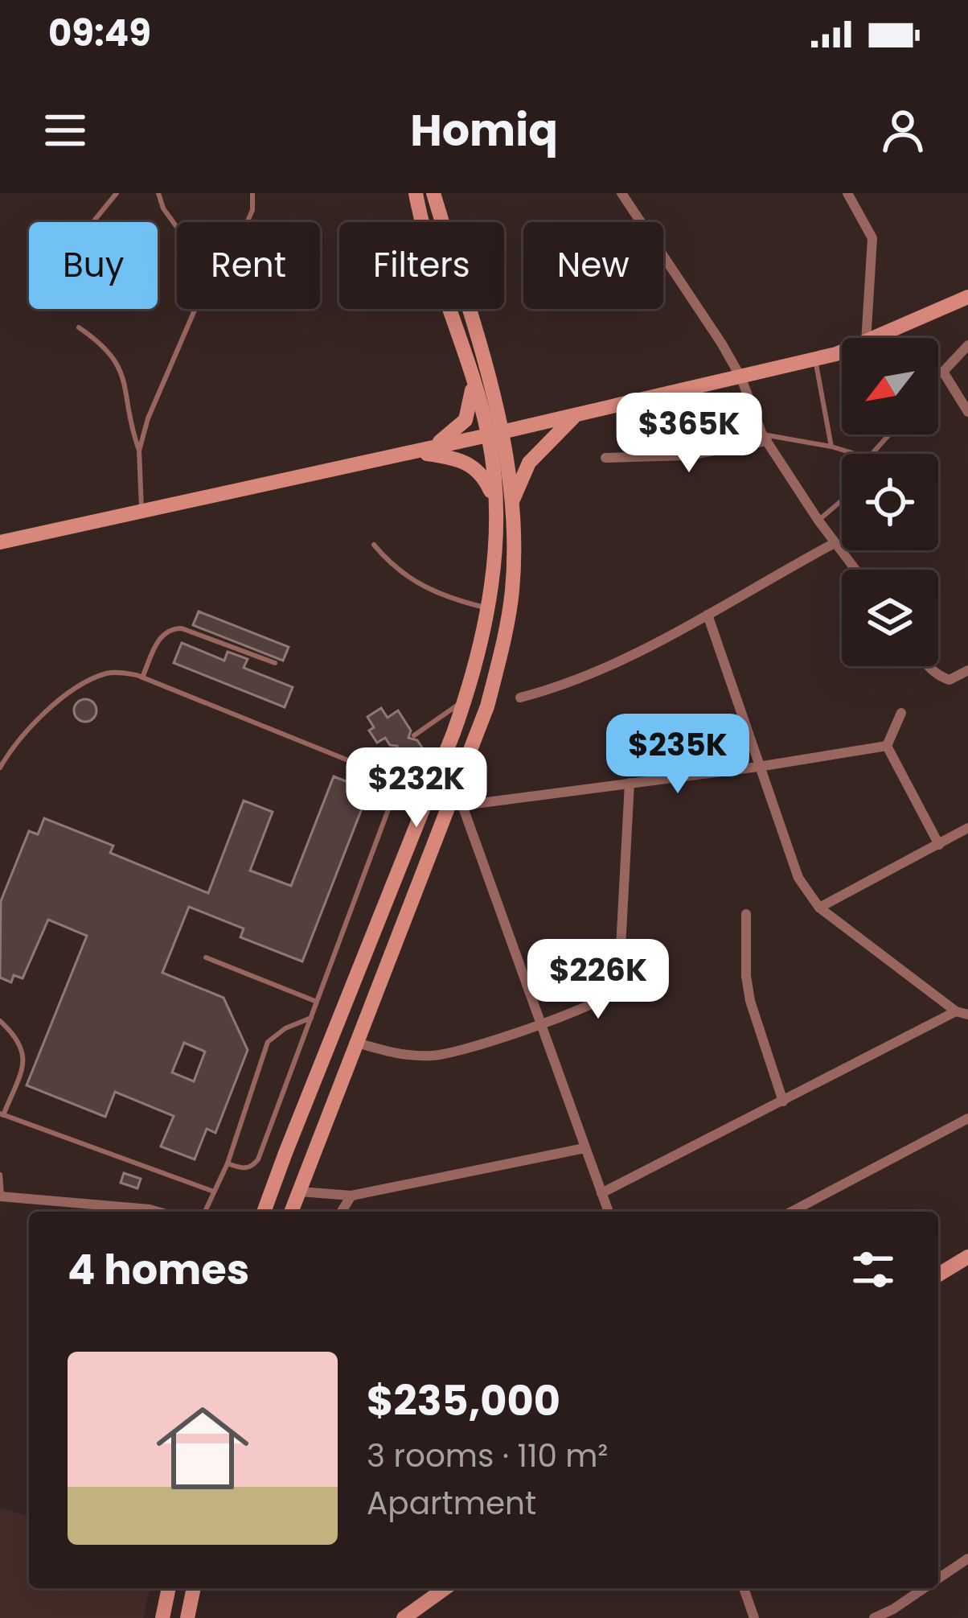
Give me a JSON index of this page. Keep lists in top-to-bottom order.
{
  "north": "bottom left",
  "page": {
    "status": "09:49",
    "header": "Homiq",
    "chip": [
      "Buy",
      "Rent",
      "Filters",
      "New"
    ],
    "price": [
      "$365K",
      "$235K",
      "$232K",
      "$226K"
    ],
    "heading": "4 homes",
    "list": [
      {
        "name": "$235,000",
        "note": "3 rooms · 110 m² · Apartment"
      }
    ]
  }
}
